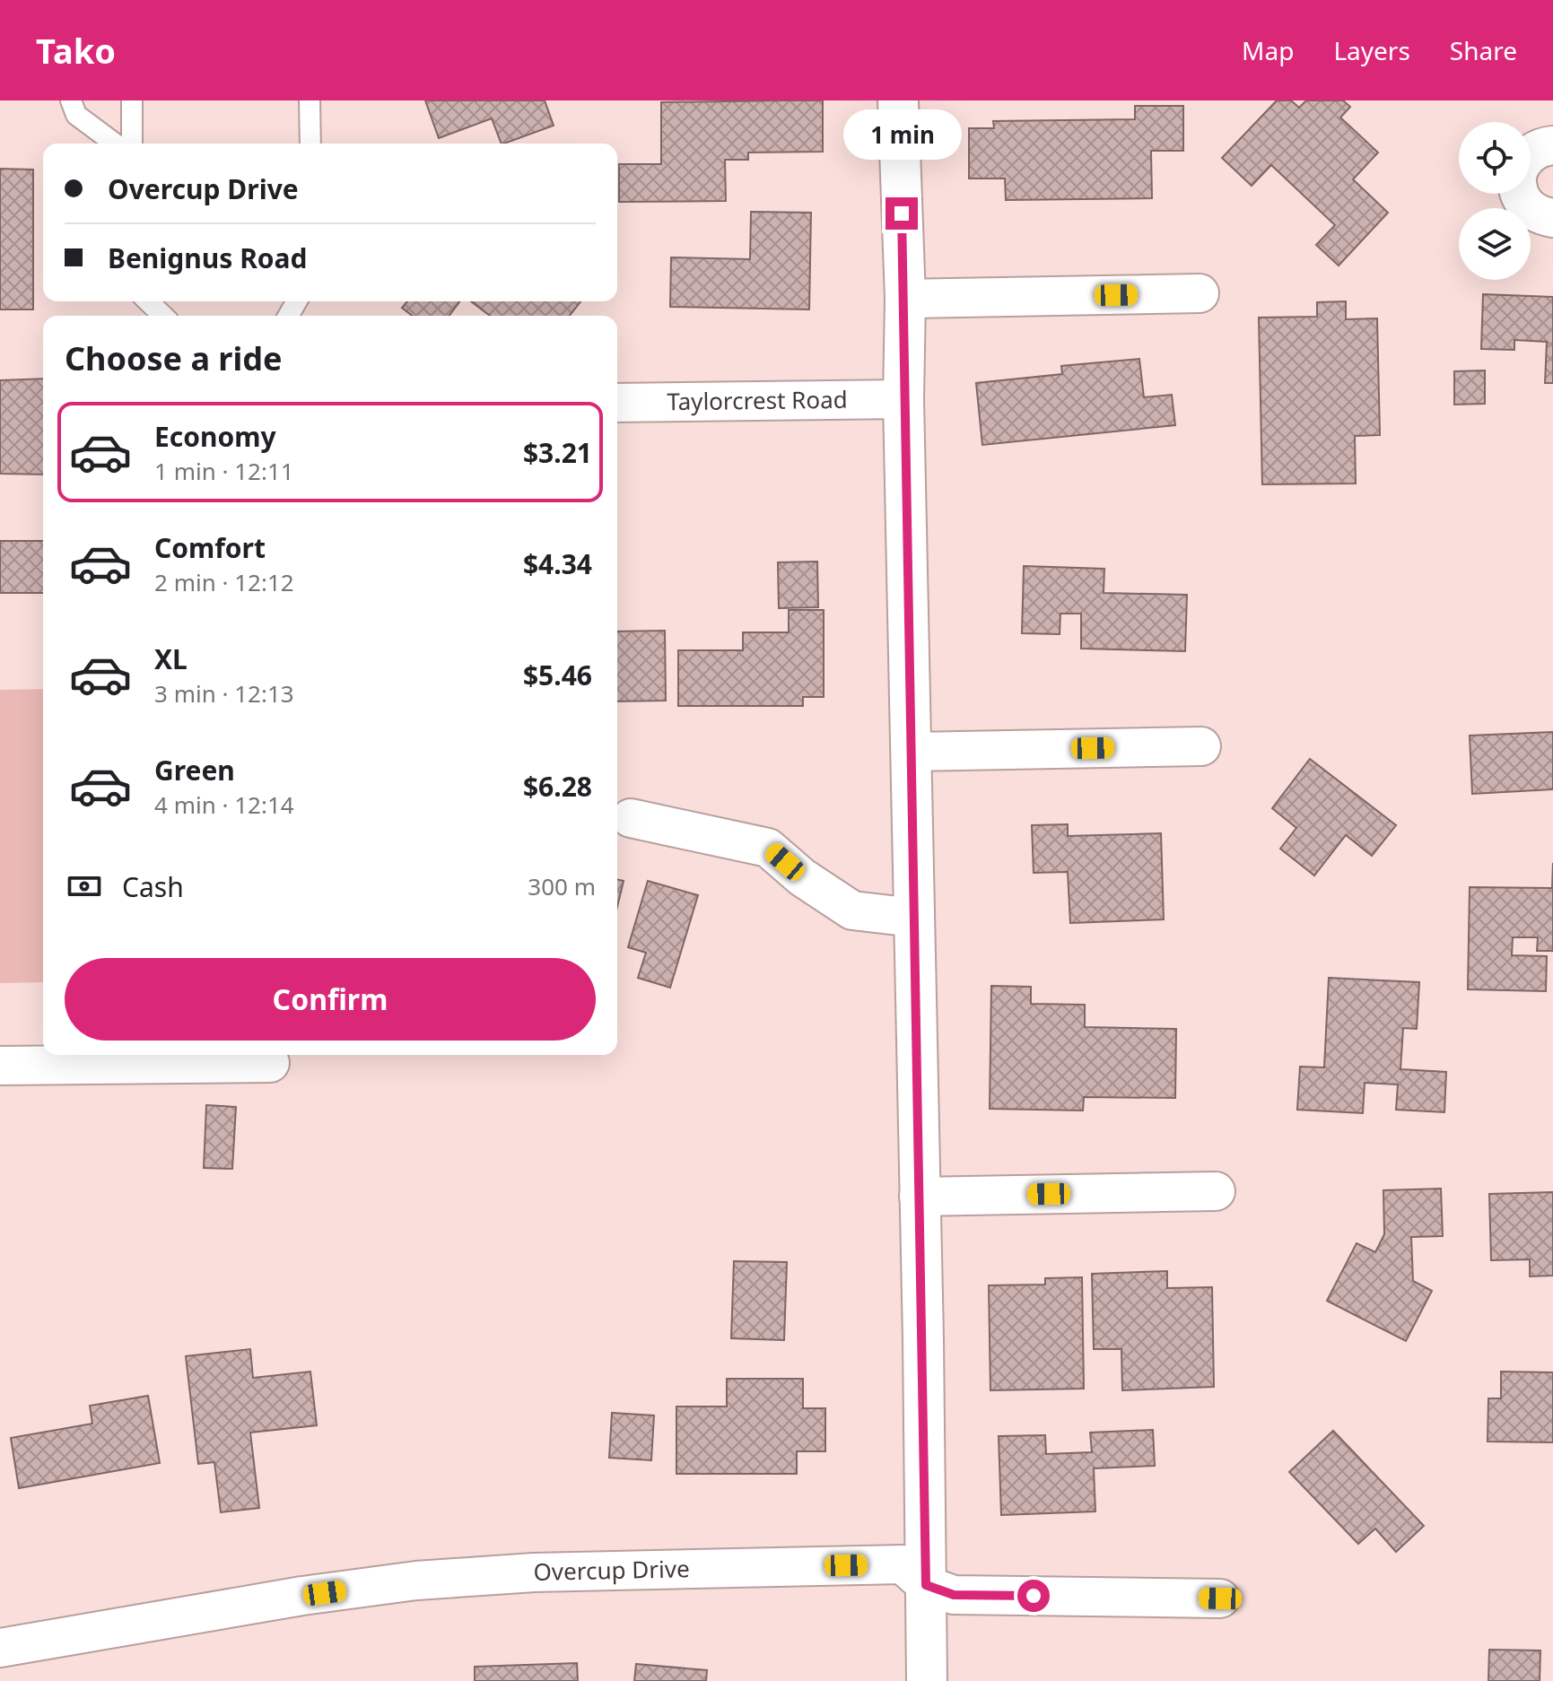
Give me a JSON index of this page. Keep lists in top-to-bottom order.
{
  "streets": {
    "street": ["Taylorcrest Road", "Overcup Drive"]
  },
  "page": {
    "header": "Tako",
    "nav": ["Map", "Layers", "Share"],
    "bubble": "1 min",
    "banner": ["Overcup Drive", "Benignus Road"],
    "heading": "Choose a ride",
    "list": [
      {
        "name": "Economy",
        "note": "1 min · 12:11",
        "value": "$3.21"
      },
      {
        "name": "Comfort",
        "note": "2 min · 12:12",
        "value": "$4.34"
      },
      {
        "name": "XL",
        "note": "3 min · 12:13",
        "value": "$5.46"
      },
      {
        "name": "Green",
        "note": "4 min · 12:14",
        "value": "$6.28"
      }
    ],
    "pay": ["Cash", "300 m"],
    "buttons": "Confirm"
  }
}
